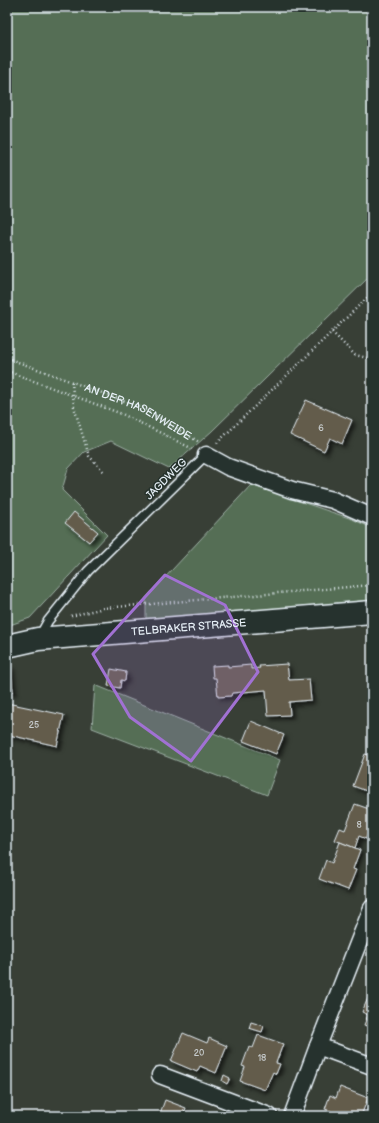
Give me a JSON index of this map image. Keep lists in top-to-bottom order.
{
  "streets": {
    "street": ["TELBRAKER STRASSE"],
    "lane": ["JAGDWEG"],
    "path": ["AN DER HASENWEIDE"]
  },
  "crossings": [
    ["AN DER HASENWEIDE", "JAGDWEG"],
    ["JAGDWEG", "TELBRAKER STRASSE"]
  ],
  "house_numbers": [
    "6",
    "25",
    "8",
    "20",
    "18"
  ]
}
